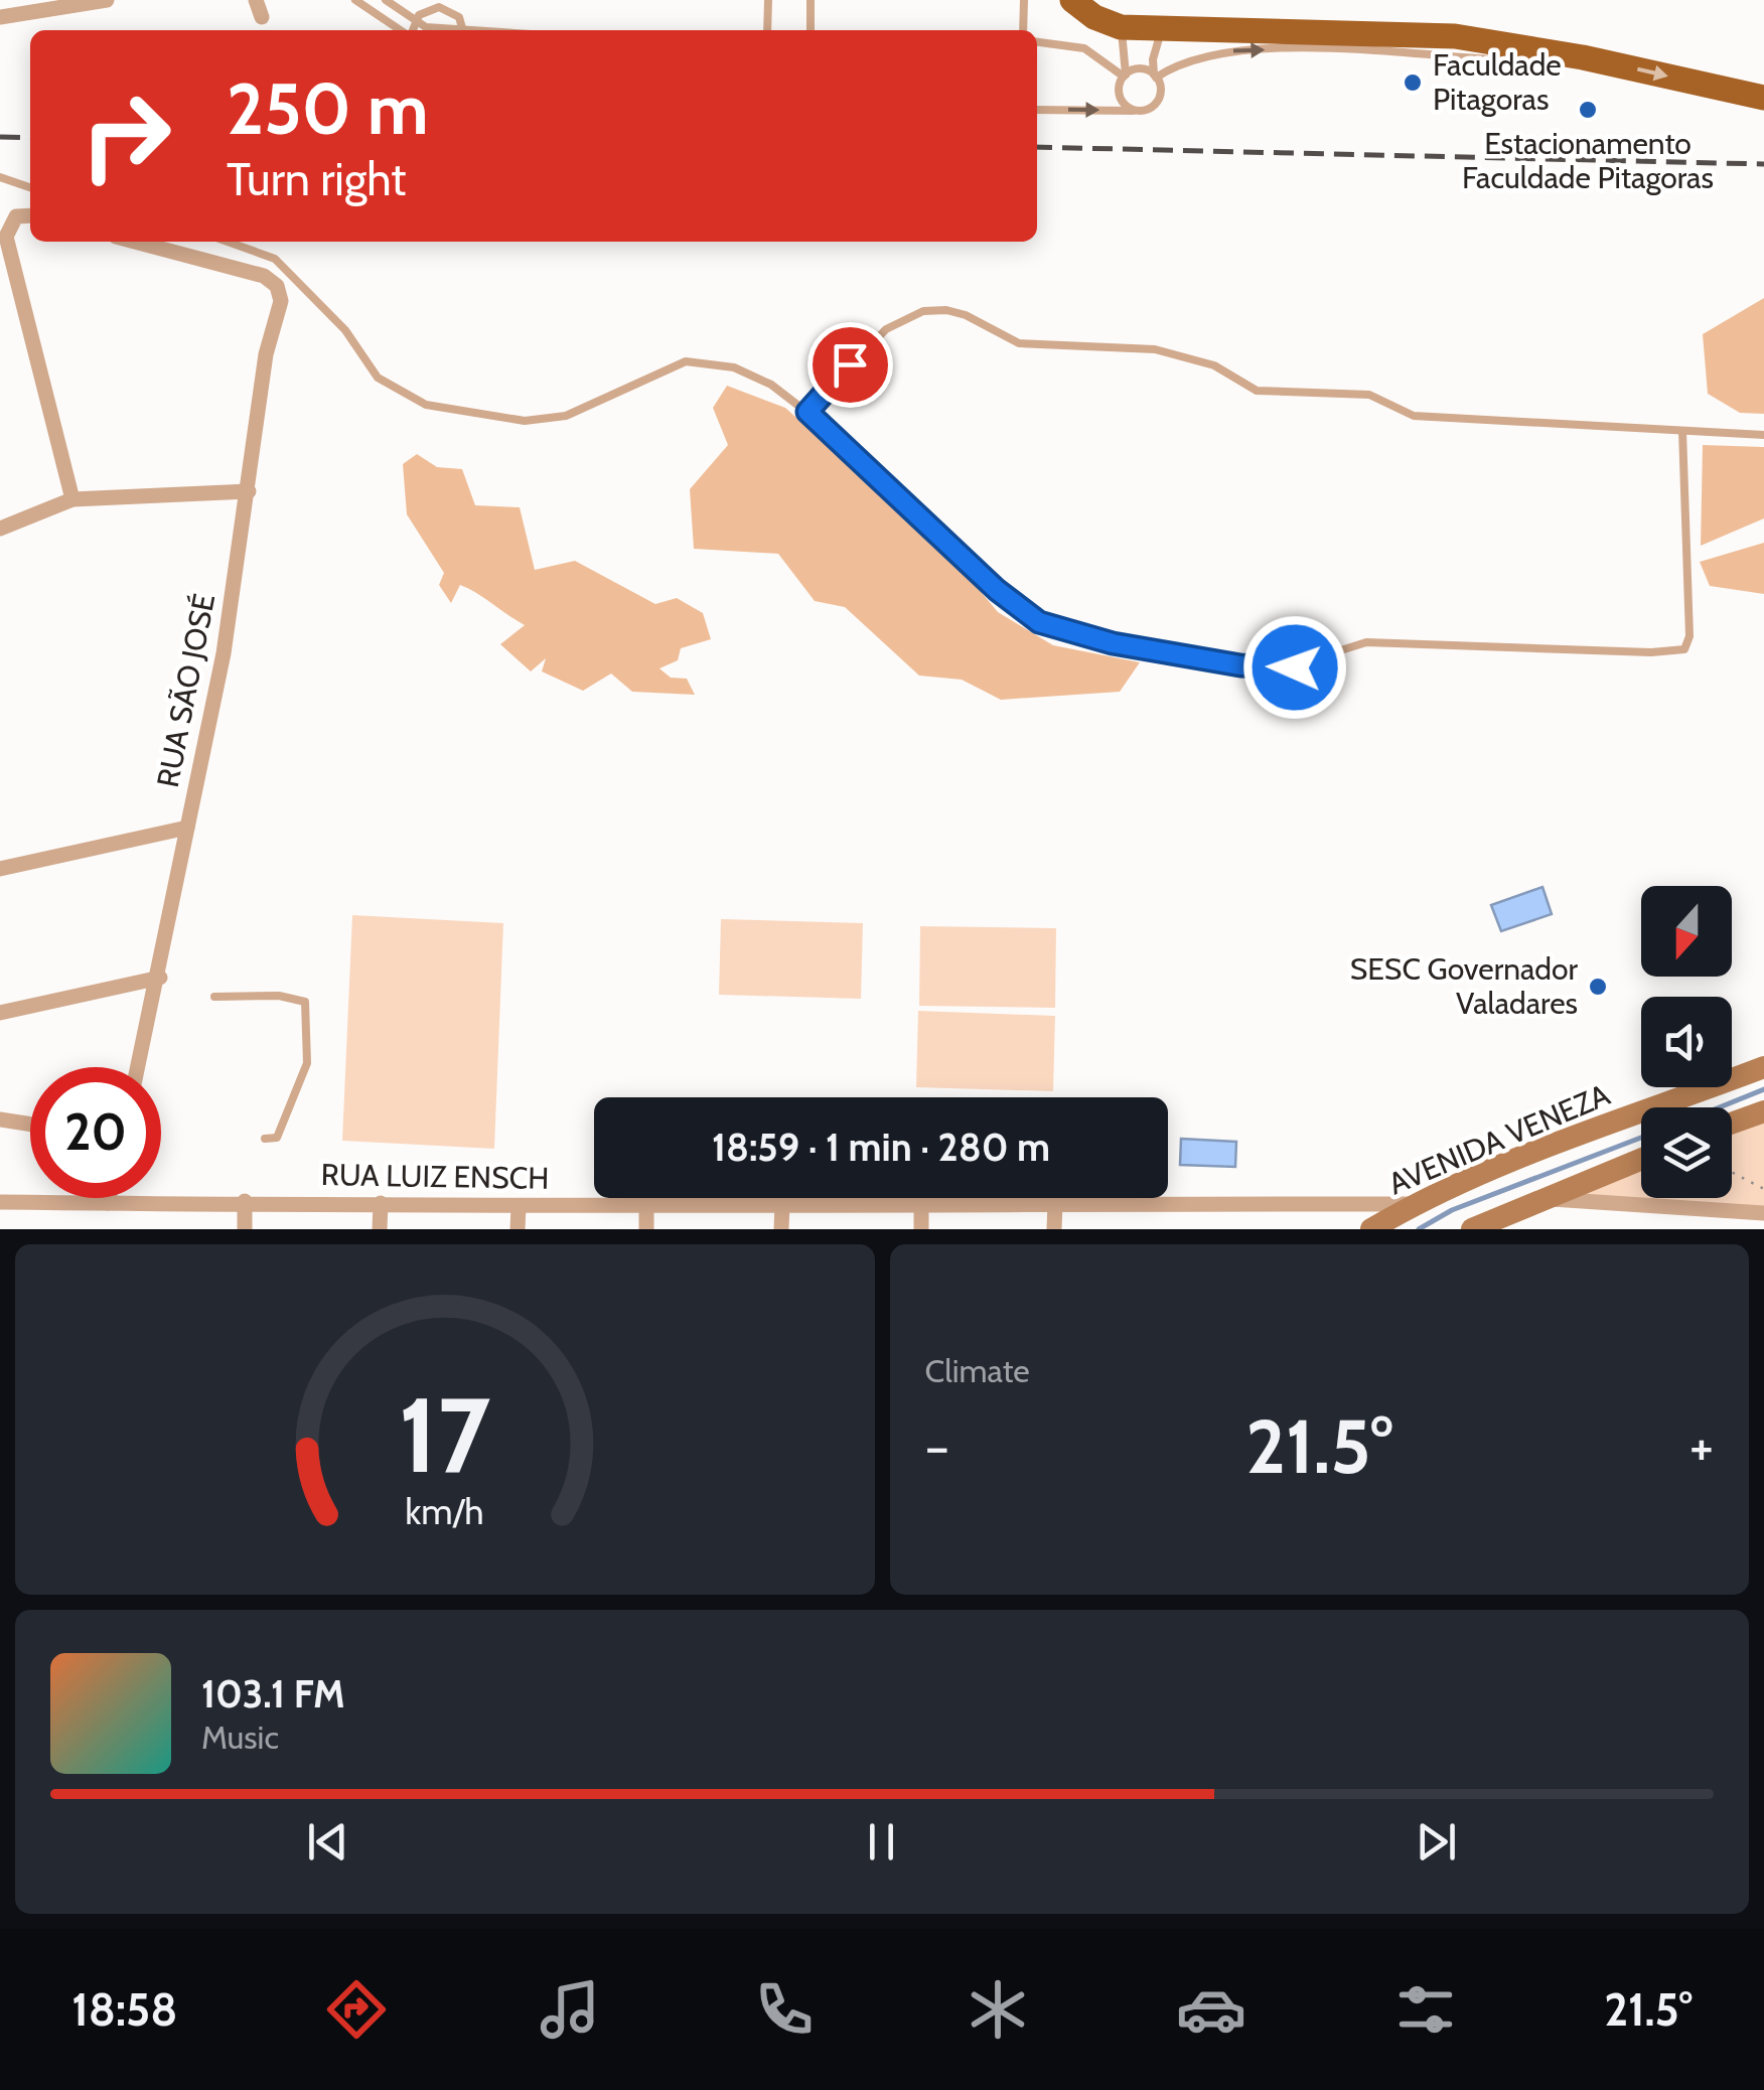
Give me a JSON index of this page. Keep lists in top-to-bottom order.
{
  "streets": {
    "main road": ["AVENIDA VENEZA"],
    "street": ["RUA SÃO JOSÉ", "RUA LUIZ ENSCH"]
  },
  "crossings": [
    ["AVENIDA VENEZA", "RUA LUIZ ENSCH"]
  ],
  "places": ["Faculdade Pitagoras", "Estacionamento Faculdade Pitagoras", "SESC Governador Valadares"],
  "north": "bottom",
  "page": {
    "turn": ["250 m", "Turn right"],
    "limit": "20",
    "trip": "18:59 · 1 min · 280 m",
    "tile": "Climate",
    "heat": ["−", "21.5°", "+"],
    "song": ["103.1 FM", "Music"],
    "tabs": ["18:58", "21.5°"],
    "gauge": ["17", "km/h"]
  }
}
